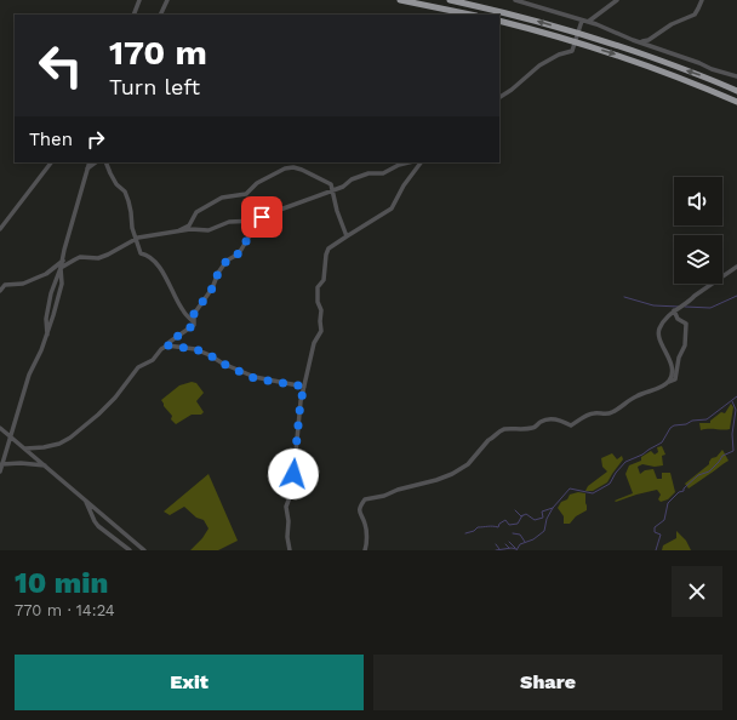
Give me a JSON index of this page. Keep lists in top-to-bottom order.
{
  "page": {
    "turn": ["170 m", "Turn left"],
    "then": "Then",
    "heading": ["10 min", "770 m · 14:24"],
    "buttons": ["Exit", "Share"]
  }
}
